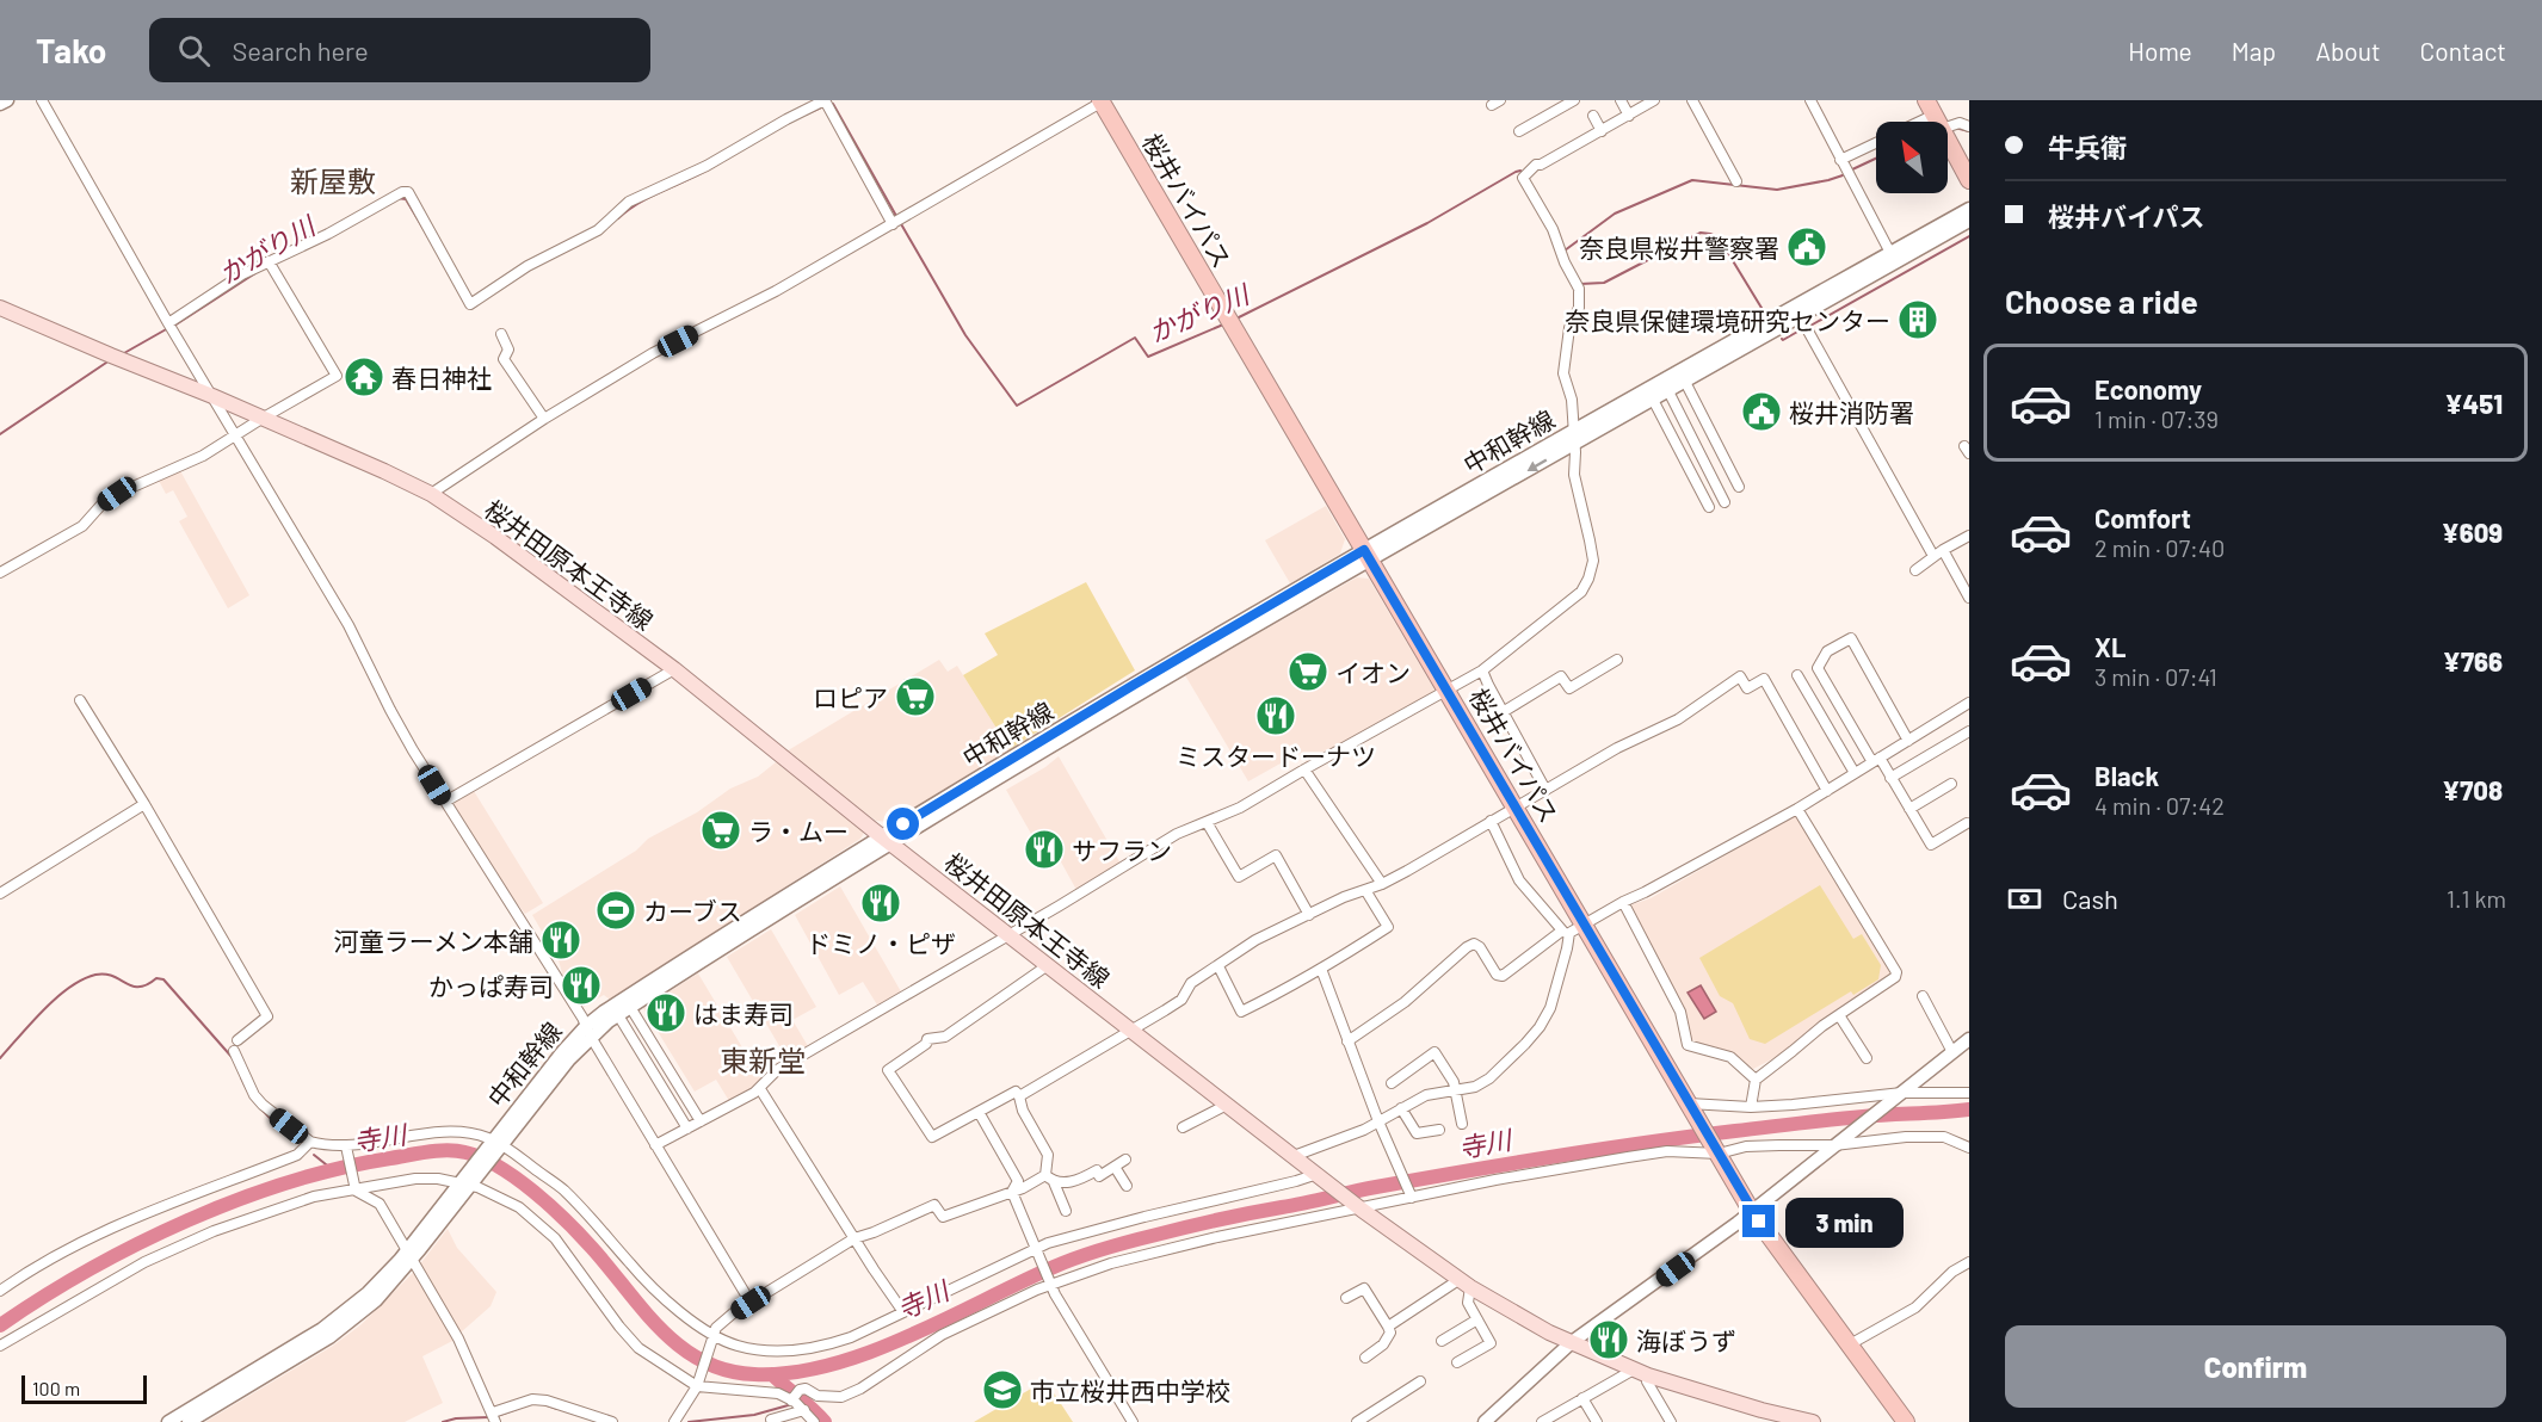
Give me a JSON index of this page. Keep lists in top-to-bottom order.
{
  "streets": {
    "highway": ["桜井バイパス"],
    "main road": ["中和幹線", "桜井田原本王寺線"]
  },
  "crossings": [
    ["桜井バイパス", "中和幹線"],
    ["中和幹線", "桜井田原本王寺線"]
  ],
  "districts": ["新屋敷", "東新堂"],
  "water": ["かがり川", "寺川"],
  "places": {
    "public building": ["奈良県桜井警察署", "桜井消防署"],
    "building": ["奈良県保健環境研究センター"],
    "temple": ["春日神社"],
    "supermarket": ["イオン", "ロピア", "ラ・ムー"],
    "restaurant": [
      "ミスタードーナツ",
      "サフラン",
      "ドミノ・ピザ",
      "河童ラーメン本舗",
      "かっぱ寿司",
      "はま寿司",
      "海ぼうず"
    ],
    "sports": ["カーブス"],
    "school or university": ["市立桜井西中学校"]
  },
  "scale_bar": "100 m",
  "north": "top left",
  "page": {
    "header": "Tako",
    "search": "Search here",
    "nav": [
      "Home",
      "Map",
      "About",
      "Contact"
    ],
    "banner": ["牛兵衛", "桜井バイパス"],
    "heading": "Choose a ride",
    "list": [
      {
        "name": "Economy",
        "note": "1 min · 07:39",
        "value": "¥451"
      },
      {
        "name": "Comfort",
        "note": "2 min · 07:40",
        "value": "¥609"
      },
      {
        "name": "XL",
        "note": "3 min · 07:41",
        "value": "¥766"
      },
      {
        "name": "Black",
        "note": "4 min · 07:42",
        "value": "¥708"
      }
    ],
    "pay": ["Cash", "1.1 km"],
    "bubble": "3 min",
    "buttons": "Confirm",
    "scale": "100 m"
  }
}
